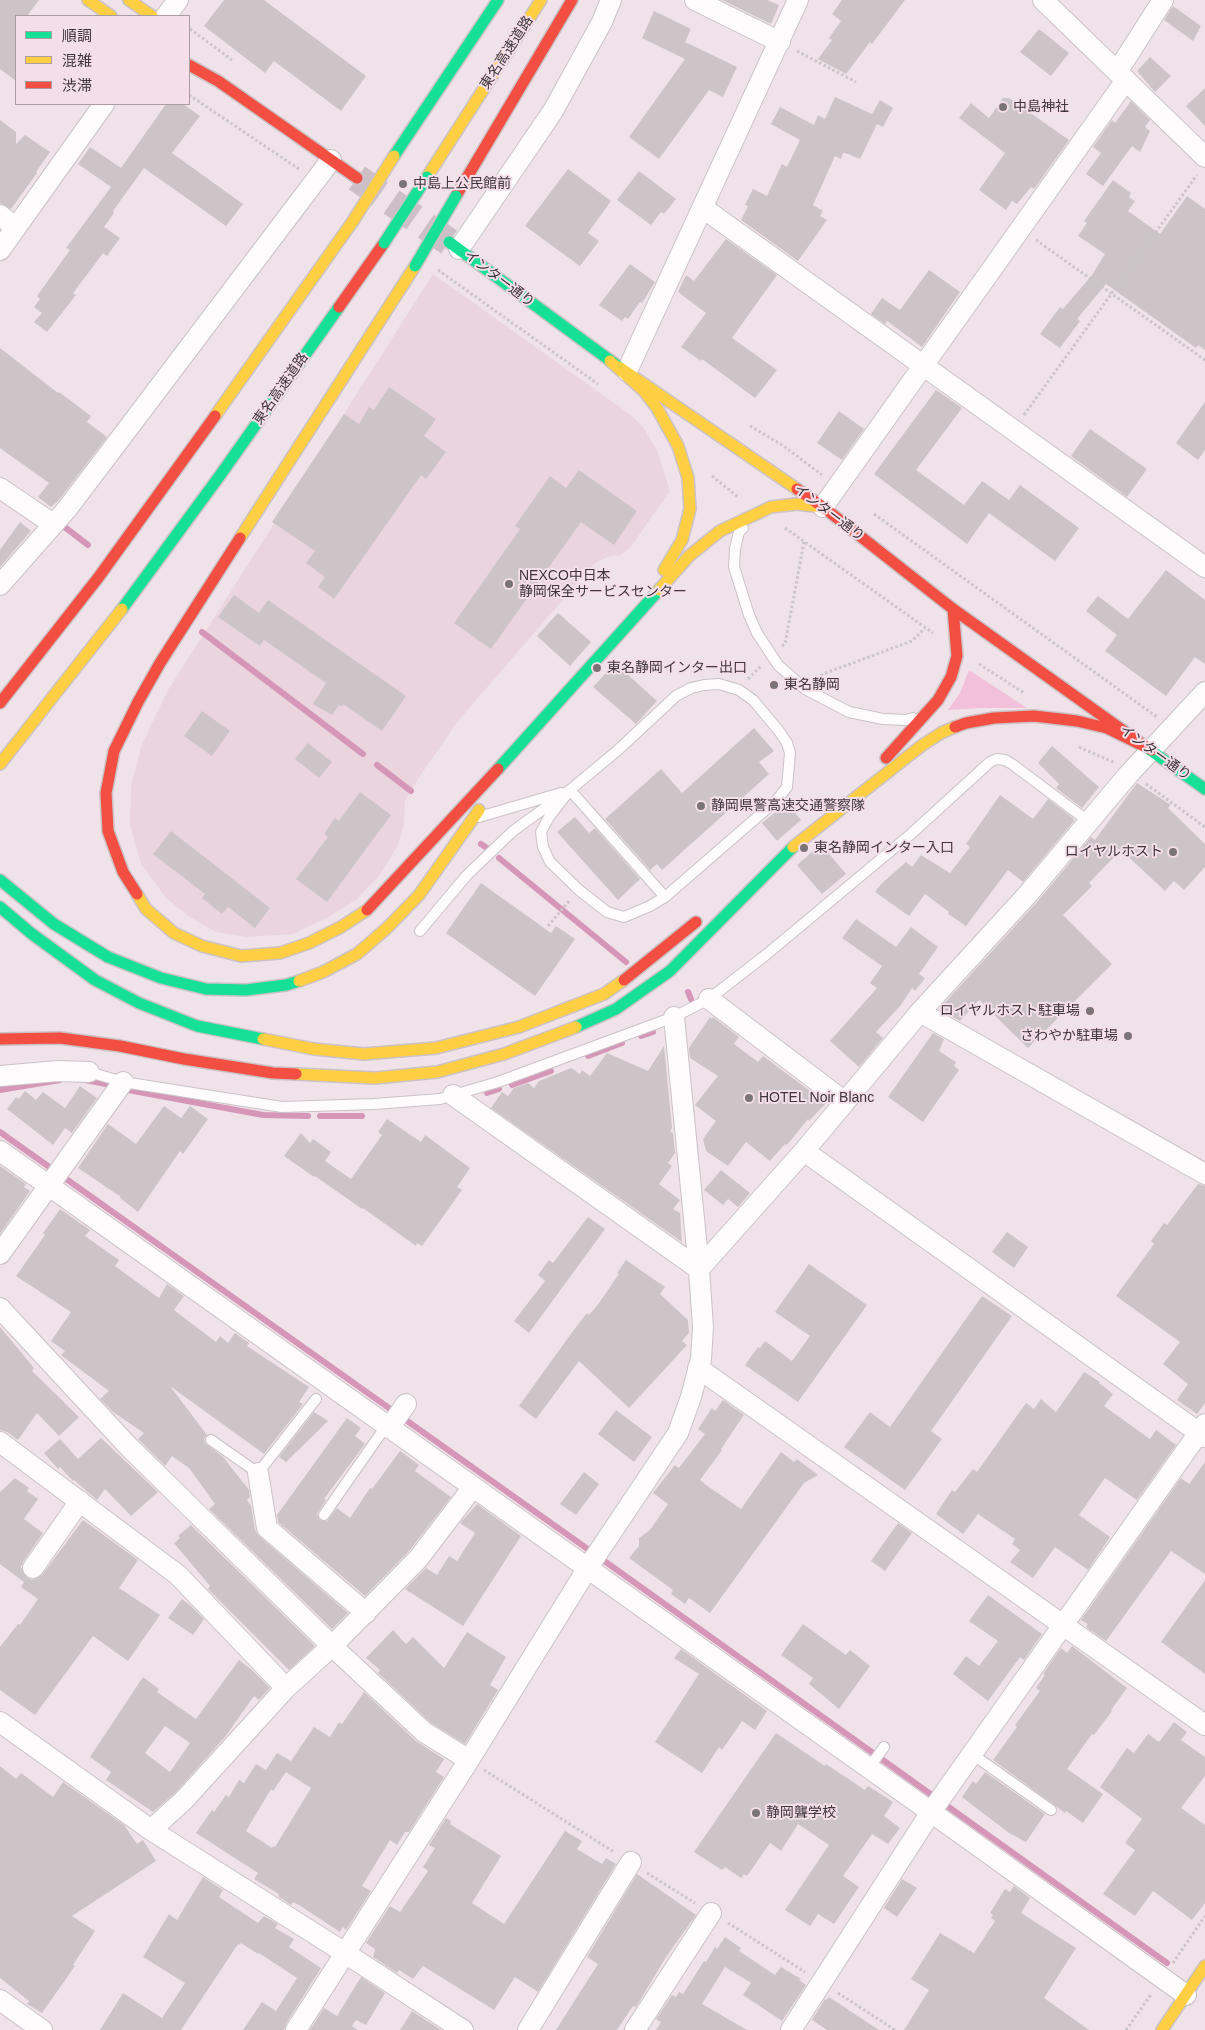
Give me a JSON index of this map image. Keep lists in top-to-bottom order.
{
  "streets": {
    "main road": ["東名高速道路", "インター通り"]
  },
  "places": [
    "中島神社",
    "中島上公民館前",
    "NEXCO中日本 静岡保全サービスセンター",
    "東名静岡インター出口",
    "東名静岡",
    "静岡県警高速交通警察隊",
    "東名静岡インター入口",
    "ロイヤルホスト",
    "ロイヤルホスト駐車場",
    "さわやか駐車場",
    "HOTEL Noir Blanc",
    "静岡聾学校"
  ],
  "legend": ["順調", "混雑", "渋滞"]
}
